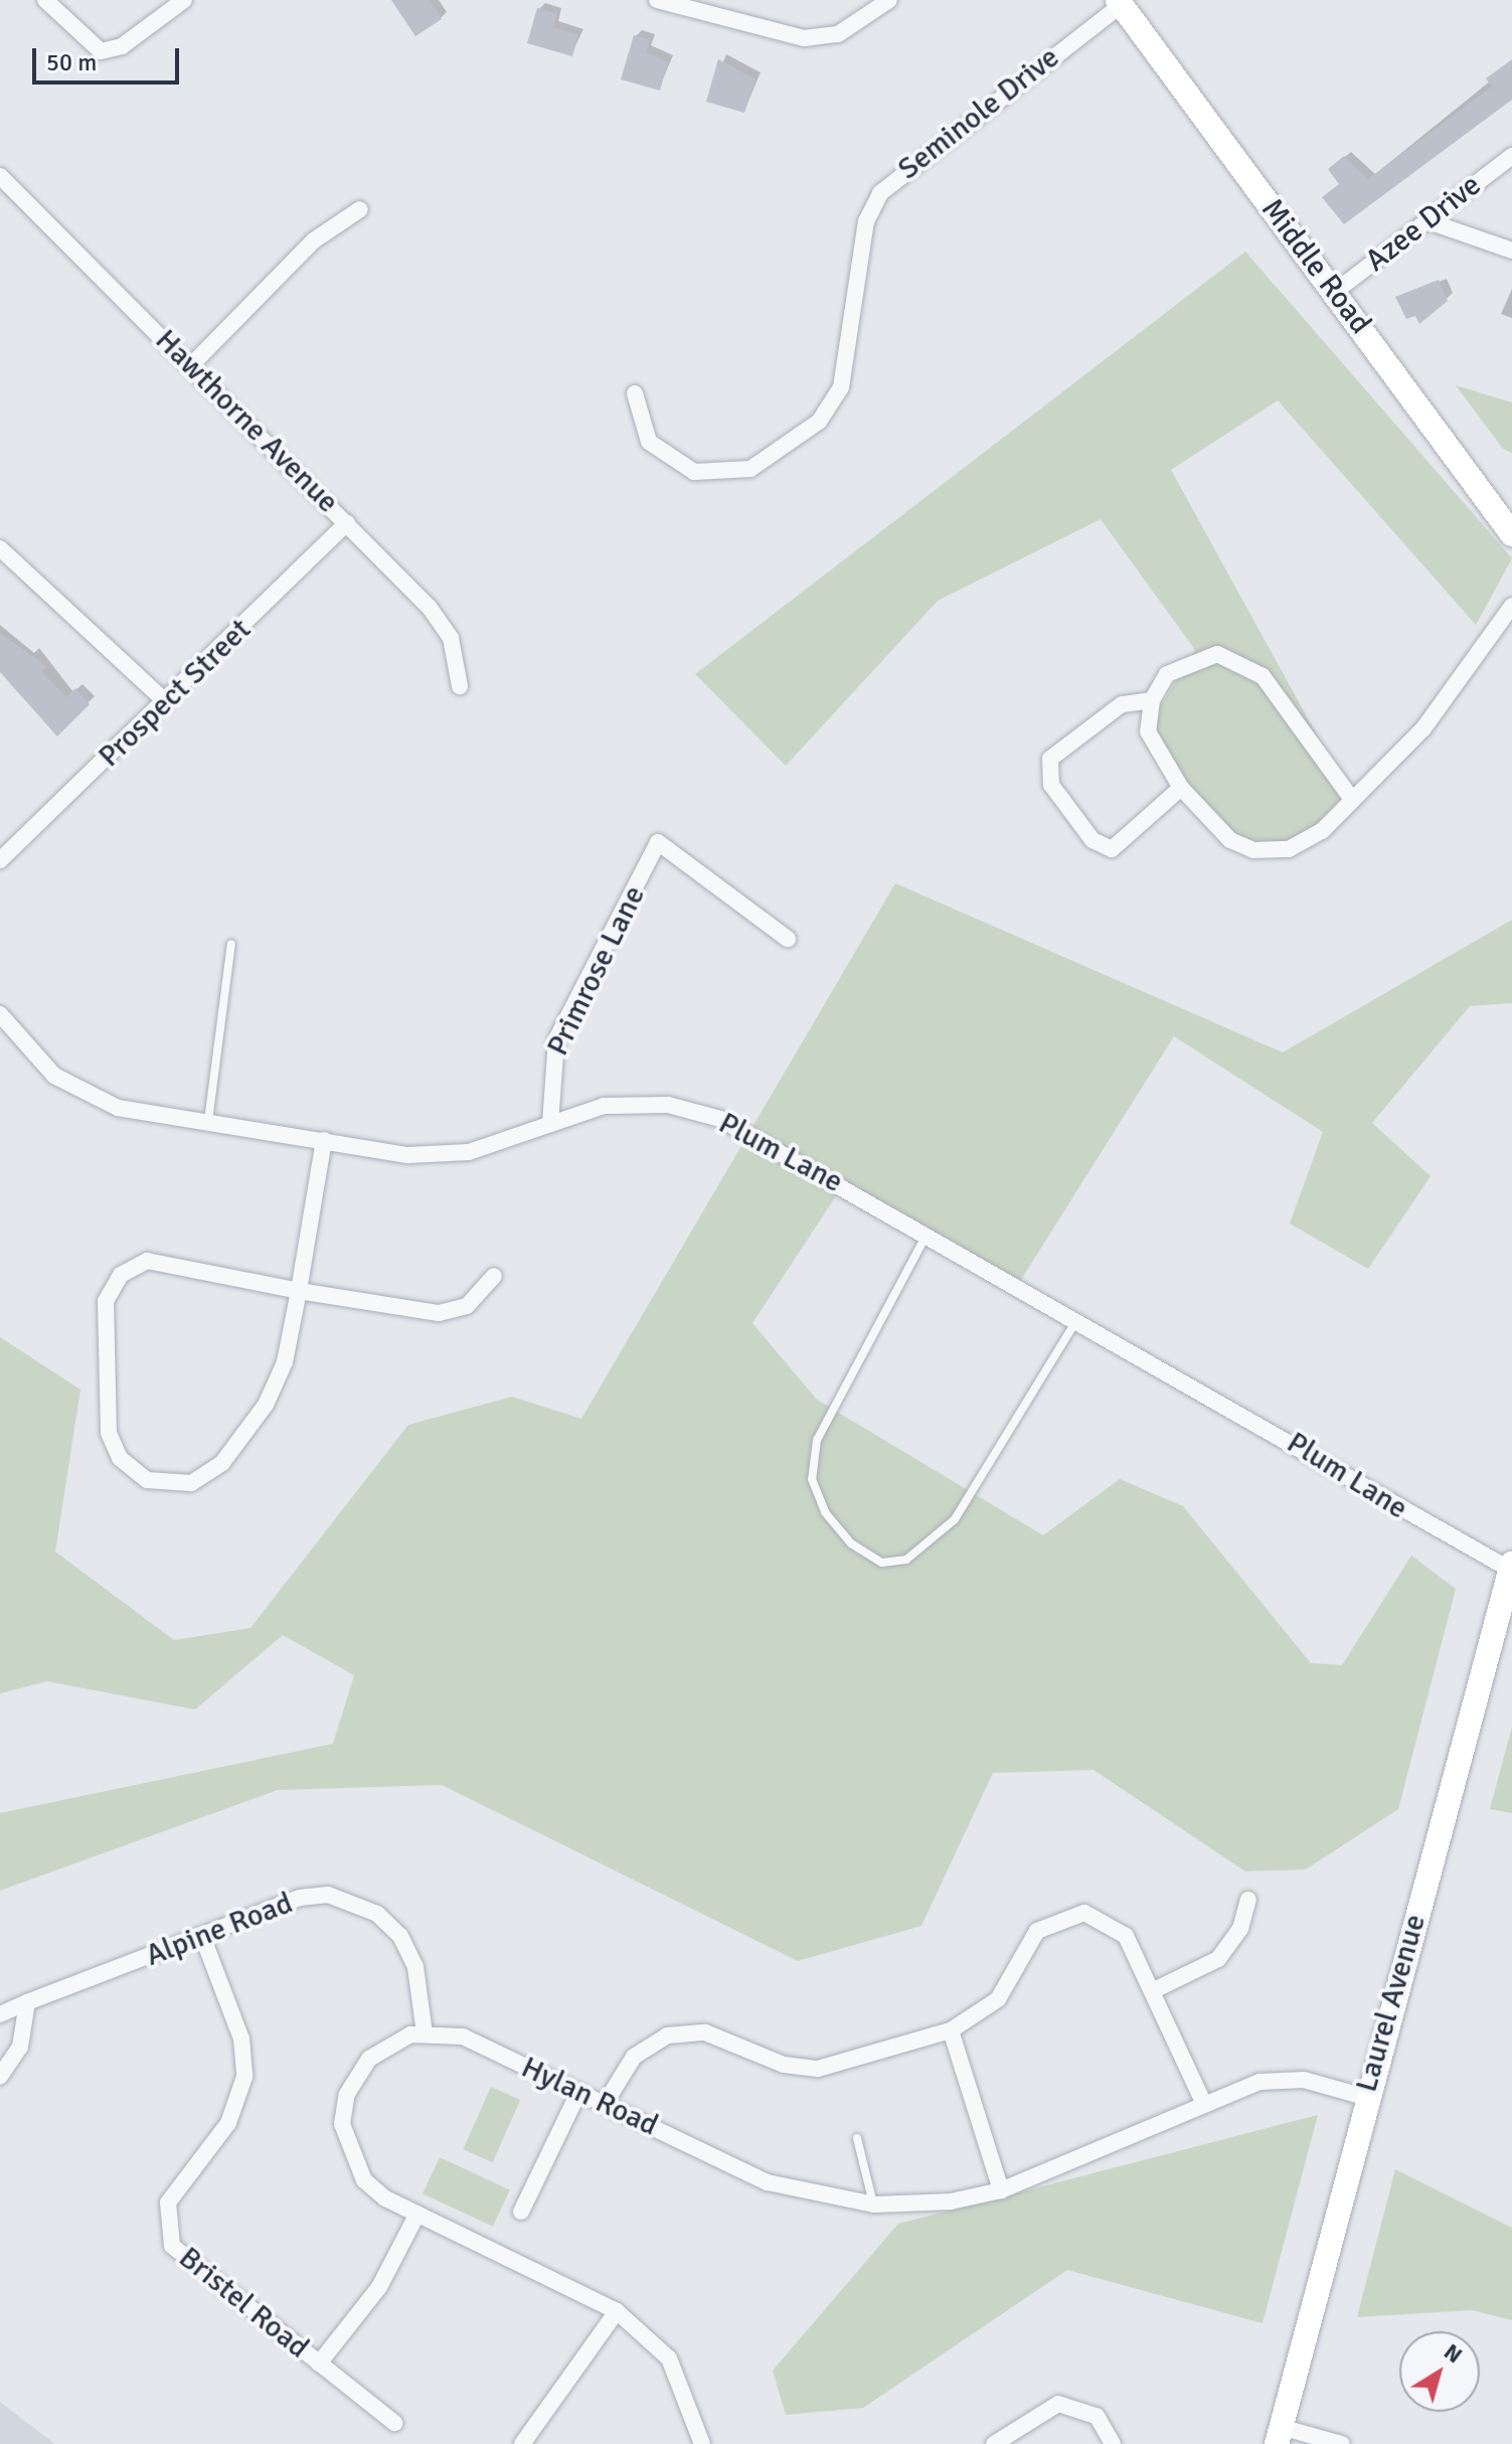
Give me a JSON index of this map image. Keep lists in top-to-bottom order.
{
  "streets": {
    "main road": ["Middle Road", "Laurel Avenue"],
    "street": [
      "Seminole Drive",
      "Azee Drive",
      "Hawthorne Avenue",
      "Prospect Street",
      "Primrose Lane",
      "Plum Lane",
      "Alpine Road",
      "Hylan Road",
      "Bristel Road"
    ]
  },
  "crossings": [
    ["Seminole Drive", "Middle Road"],
    ["Azee Drive", "Middle Road"],
    ["Hawthorne Avenue", "Prospect Street"],
    ["Primrose Lane", "Plum Lane"],
    ["Plum Lane", "Laurel Avenue"],
    ["Alpine Road", "Hylan Road"],
    ["Alpine Road", "Bristel Road"],
    ["Laurel Avenue", "Hylan Road"],
    ["Hylan Road", "Bristel Road"]
  ],
  "scale_bar": "50 m",
  "north": "top right"
}
